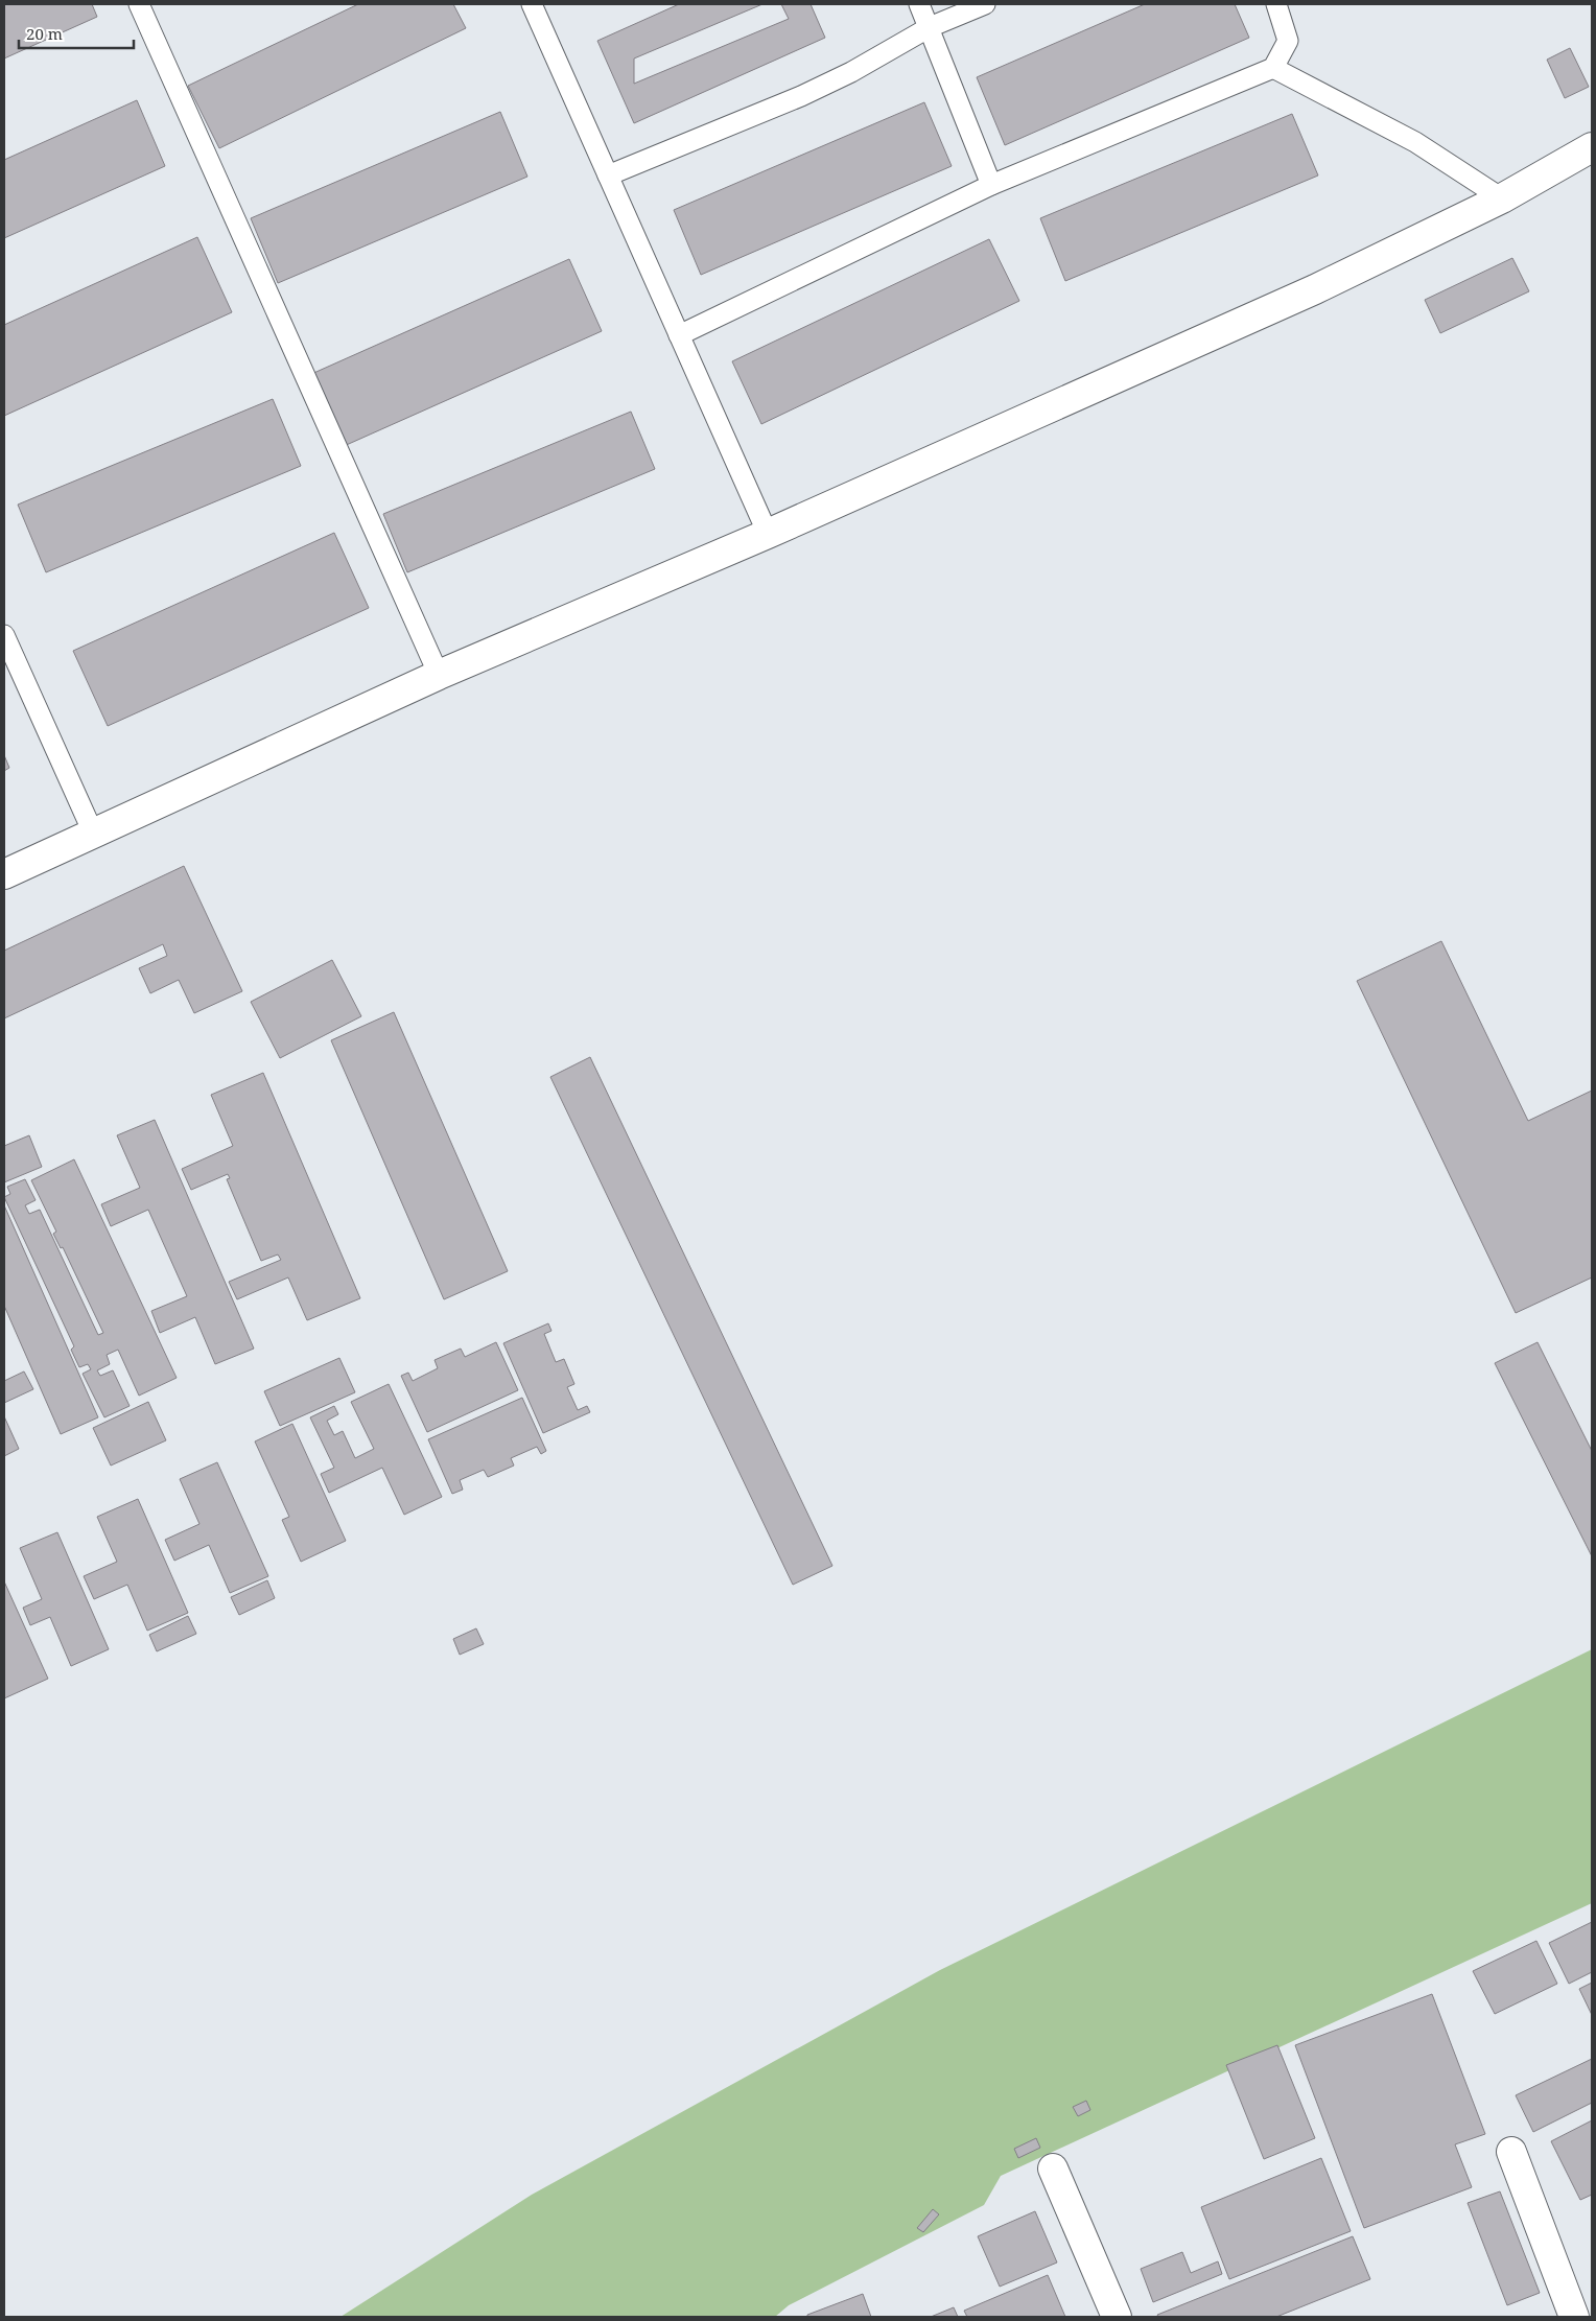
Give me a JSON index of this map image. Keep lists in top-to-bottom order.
{
  "scale_bar": "20 m"
}
